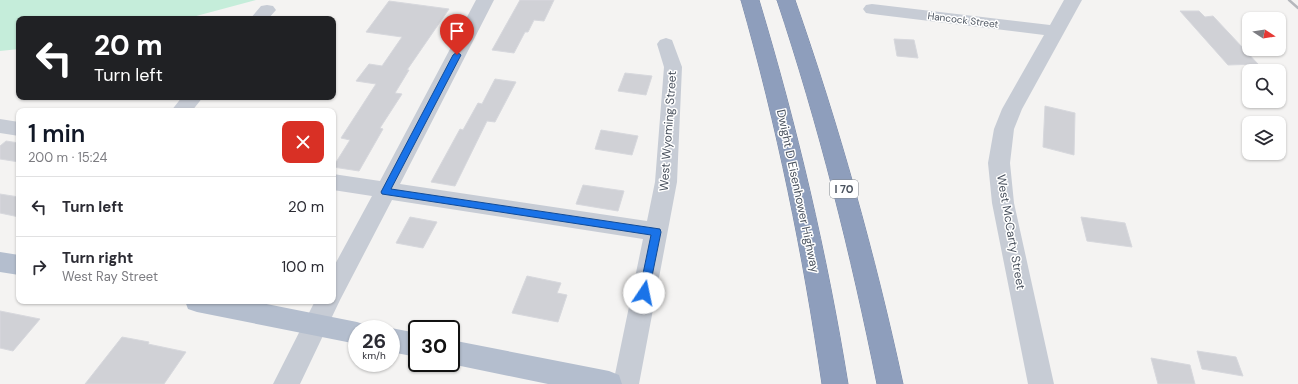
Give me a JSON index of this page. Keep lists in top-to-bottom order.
{
  "streets": {
    "highway": ["I 70", "Dwight D Eisenhower Highway"],
    "street": ["Hancock Street", "West Wyoming Street", "West McCarty Street"]
  },
  "crossings": [
    ["Hancock Street", "West McCarty Street"]
  ],
  "north": "right",
  "page": {
    "turn": ["20 m", "Turn left"],
    "heading": ["1 min", "200 m · 15:24"],
    "list": [
      {
        "name": "Turn left",
        "value": "20 m"
      },
      {
        "name": "Turn right",
        "note": "West Ray Street",
        "value": "100 m"
      }
    ],
    "speed": "26 km/h",
    "limit": "30"
  }
}
